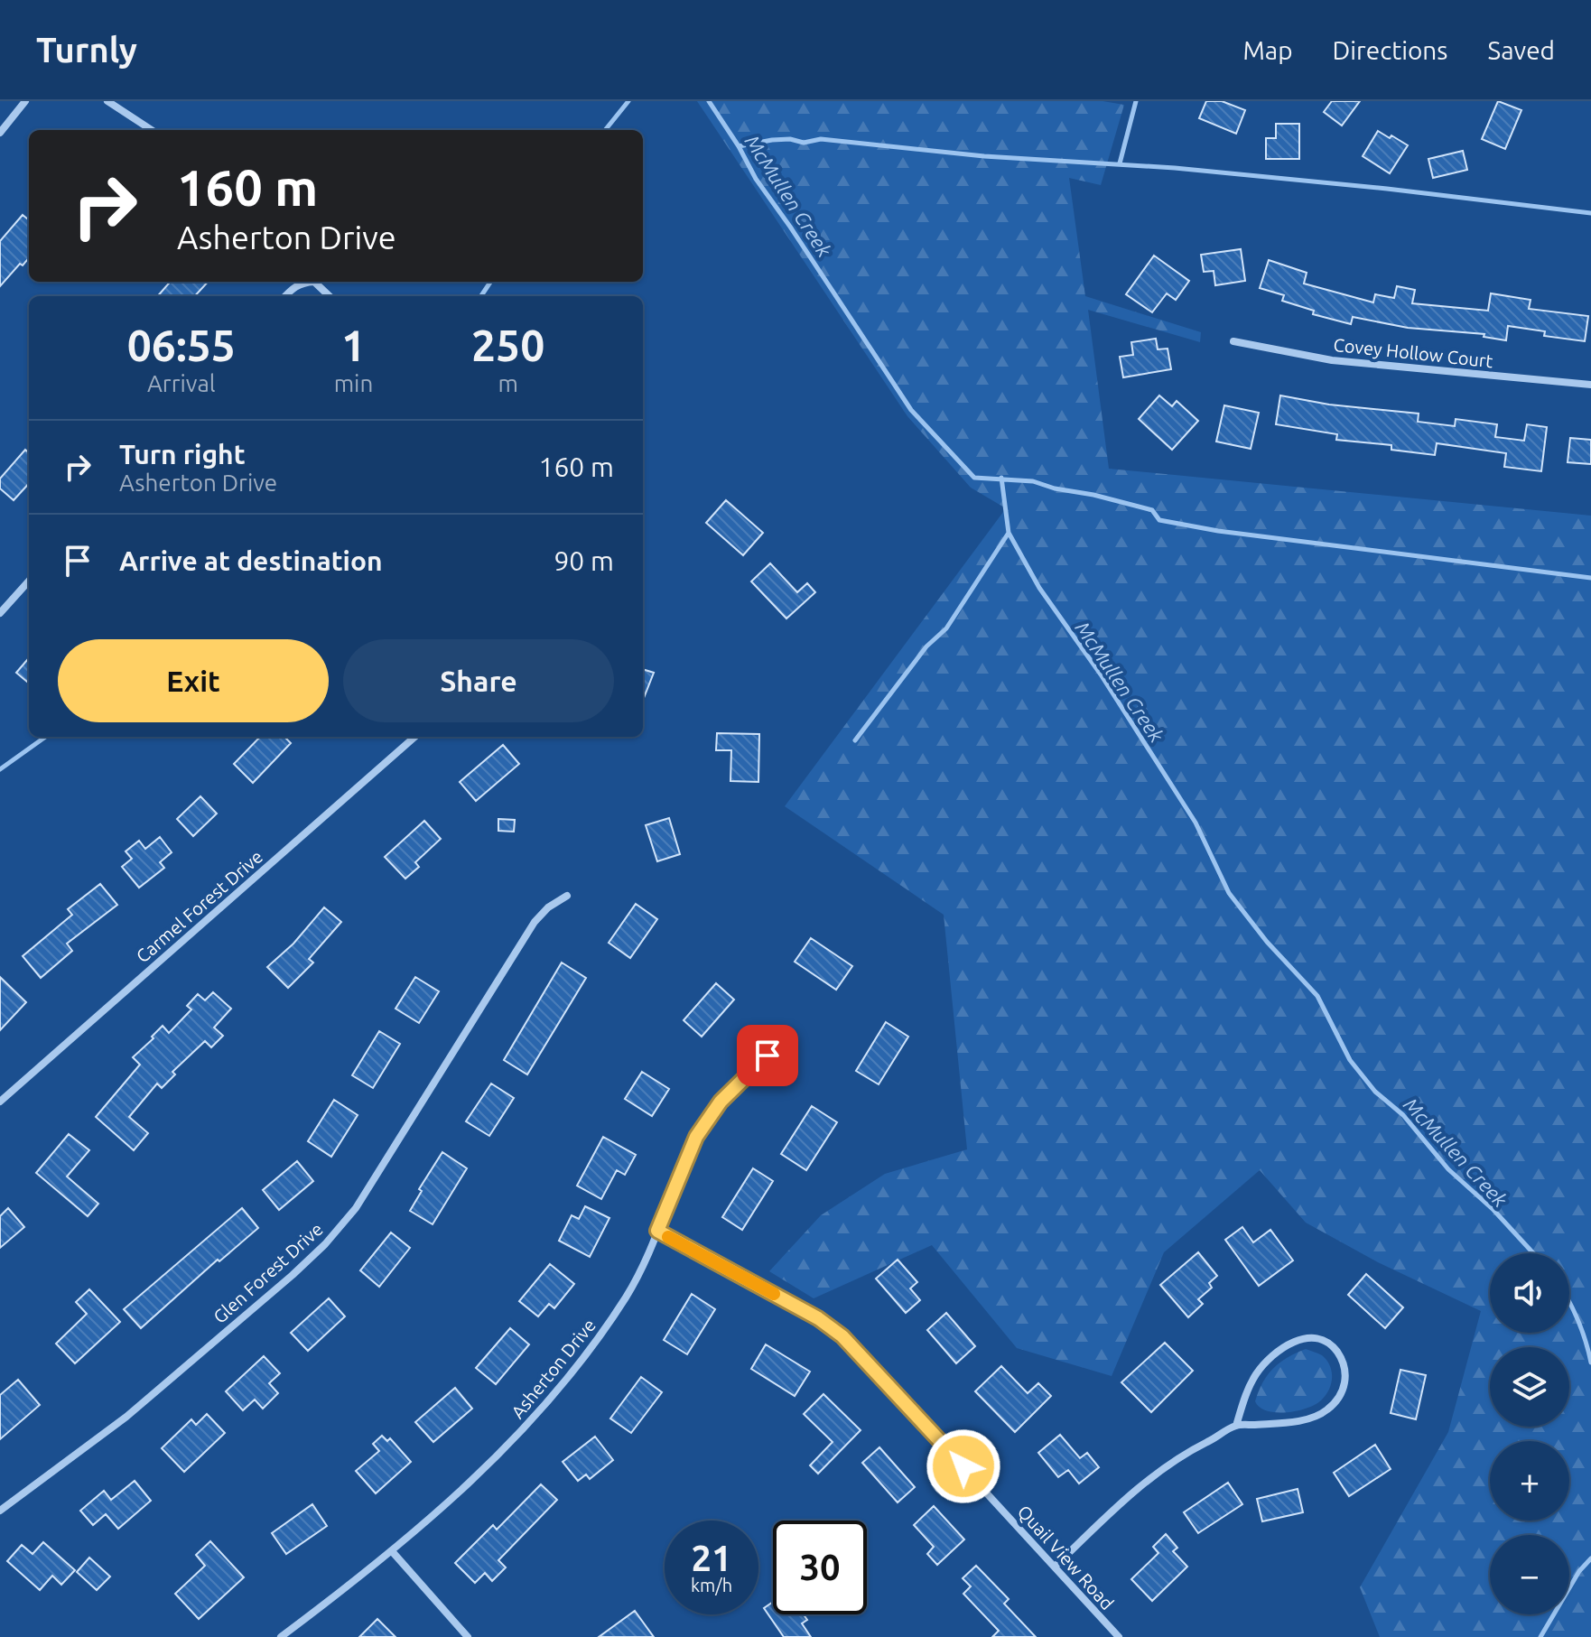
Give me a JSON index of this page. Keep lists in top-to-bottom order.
{
  "streets": {
    "street": [
      "Covey Hollow Court",
      "Carmel Forest Drive",
      "Glen Forest Drive",
      "Asherton Drive",
      "Quail View Road"
    ]
  },
  "crossings": [
    ["Asherton Drive", "Quail View Road"]
  ],
  "water": ["McMullen Creek"],
  "page": {
    "header": "Turnly",
    "nav": ["Map", "Directions", "Saved"],
    "turn": ["160 m", "Asherton Drive"],
    "eta": [
      "06:55",
      "Arrival",
      "1",
      "min",
      "250",
      "m"
    ],
    "list": [
      {
        "name": "Turn right",
        "note": "Asherton Drive",
        "value": "160 m"
      },
      {
        "name": "Arrive at destination",
        "value": "90 m"
      }
    ],
    "buttons": ["Exit", "Share"],
    "map_buttons": ["+", "−"],
    "speed": "21 km/h",
    "limit": "30"
  }
}
